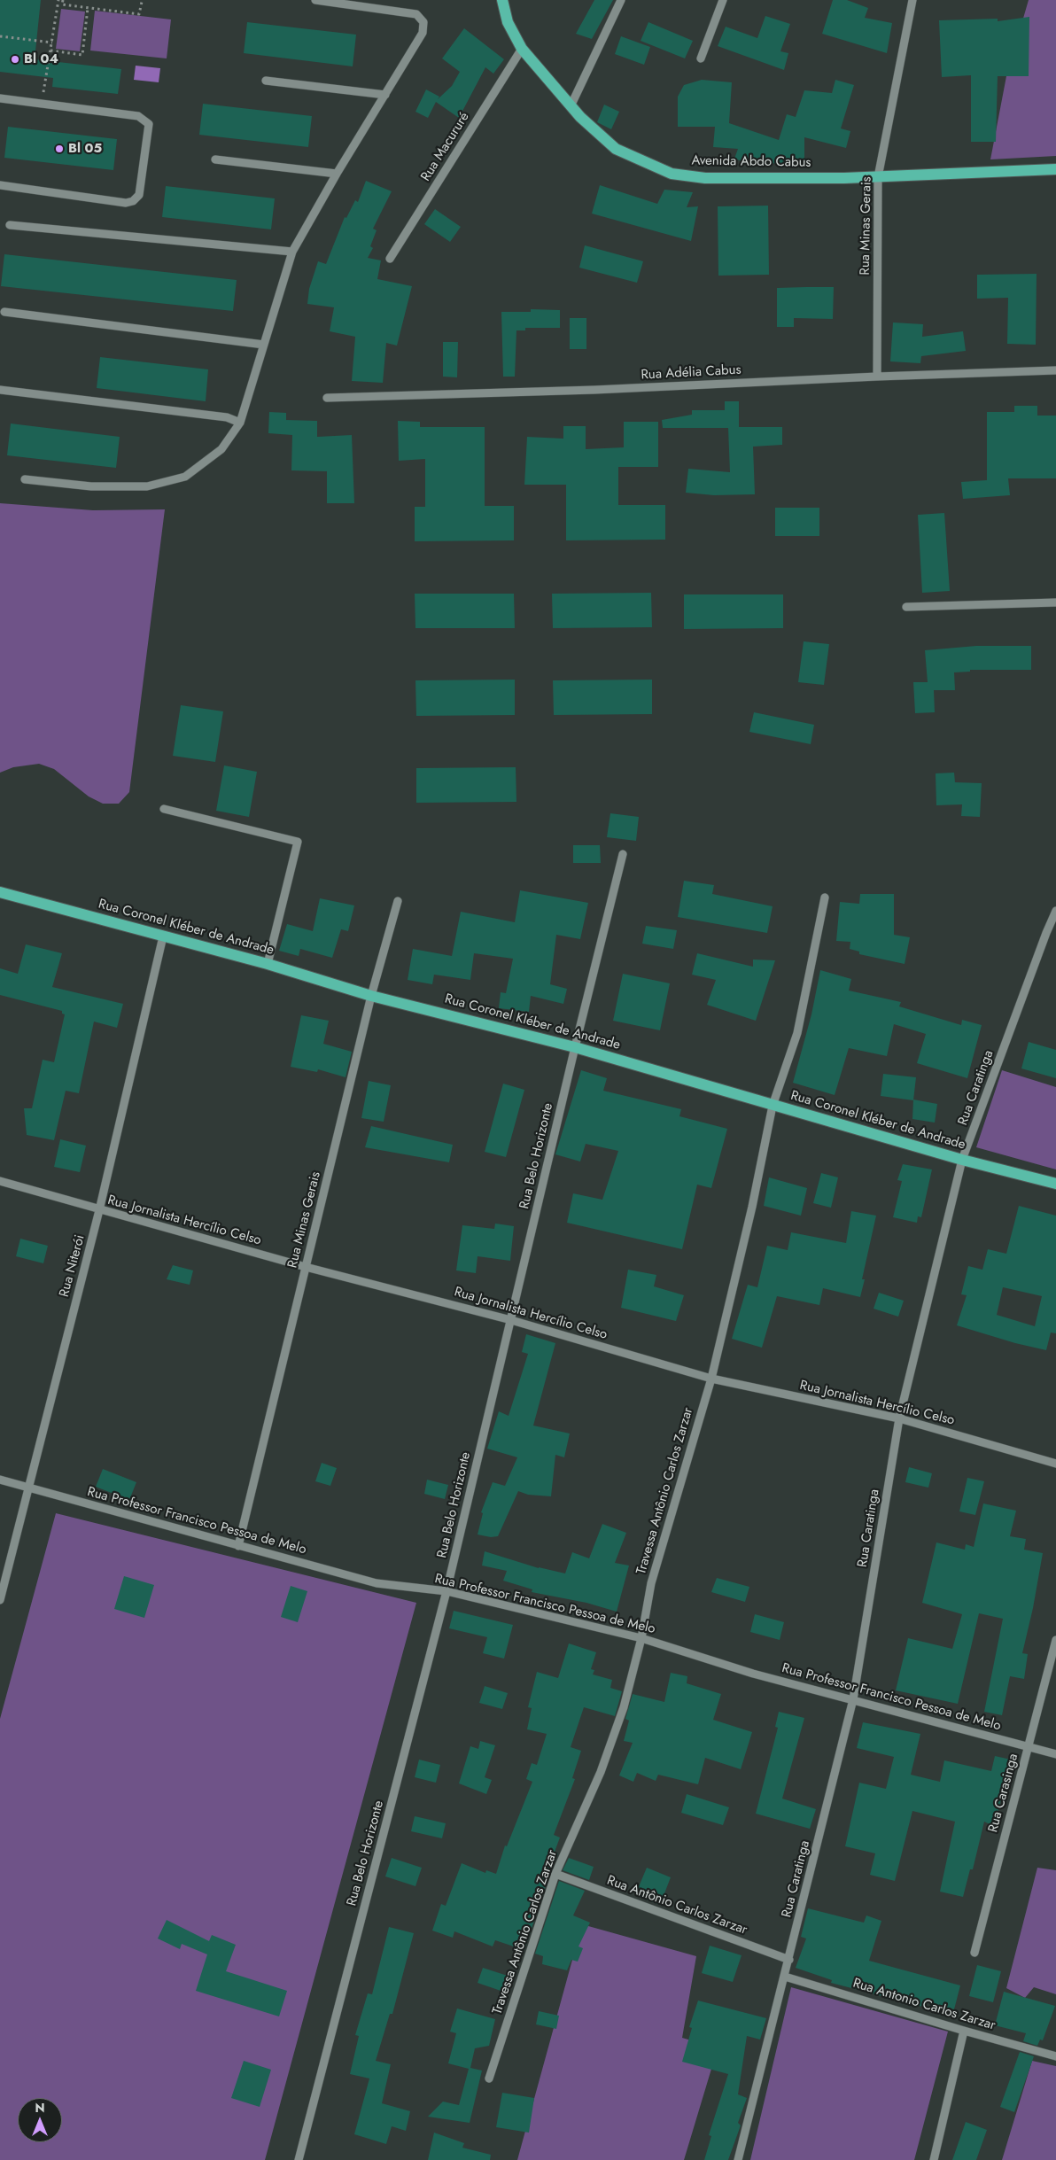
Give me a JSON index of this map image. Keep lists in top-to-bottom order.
{
  "streets": {
    "main road": ["Avenida Abdo Cabus", "Rua Coronel Kléber de Andrade"],
    "street": [
      "Rua Macururé",
      "Rua Minas Gerais",
      "Rua Adélia Cabus",
      "Rua Caratinga",
      "Rua Belo Horizonte",
      "Rua Jornalista Hercílio Celso",
      "Rua Niterói",
      "Travessa Antônio Carlos Zarzar",
      "Rua Professor Francisco Pessoa de Melo",
      "Rua Carasinga",
      "Rua Antônio Carlos Zarzar",
      "Rua Antonio Carlos Zarzar"
    ]
  },
  "crossings": [
    ["Rua Macururé", "Avenida Abdo Cabus"],
    ["Avenida Abdo Cabus", "Rua Minas Gerais"],
    ["Rua Minas Gerais", "Rua Adélia Cabus"],
    ["Rua Minas Gerais", "Rua Coronel Kléber de Andrade"],
    ["Rua Minas Gerais", "Rua Jornalista Hercílio Celso"],
    ["Rua Minas Gerais", "Rua Professor Francisco Pessoa de Melo"],
    ["Rua Coronel Kléber de Andrade", "Rua Caratinga"],
    ["Rua Coronel Kléber de Andrade", "Rua Belo Horizonte"],
    ["Rua Coronel Kléber de Andrade", "Rua Niterói"],
    ["Rua Coronel Kléber de Andrade", "Travessa Antônio Carlos Zarzar"],
    ["Rua Caratinga", "Rua Jornalista Hercílio Celso"],
    ["Rua Caratinga", "Rua Professor Francisco Pessoa de Melo"],
    ["Rua Caratinga", "Rua Antônio Carlos Zarzar"],
    ["Rua Caratinga", "Rua Antonio Carlos Zarzar"],
    ["Rua Belo Horizonte", "Rua Jornalista Hercílio Celso"],
    ["Rua Belo Horizonte", "Rua Professor Francisco Pessoa de Melo"],
    ["Rua Jornalista Hercílio Celso", "Rua Niterói"],
    ["Rua Jornalista Hercílio Celso", "Travessa Antônio Carlos Zarzar"],
    ["Rua Niterói", "Rua Professor Francisco Pessoa de Melo"],
    ["Travessa Antônio Carlos Zarzar", "Rua Professor Francisco Pessoa de Melo"],
    ["Travessa Antônio Carlos Zarzar", "Rua Antônio Carlos Zarzar"],
    ["Rua Professor Francisco Pessoa de Melo", "Rua Carasinga"]
  ],
  "places": ["Bl 04", "Bl 05"],
  "north": "top"
}
